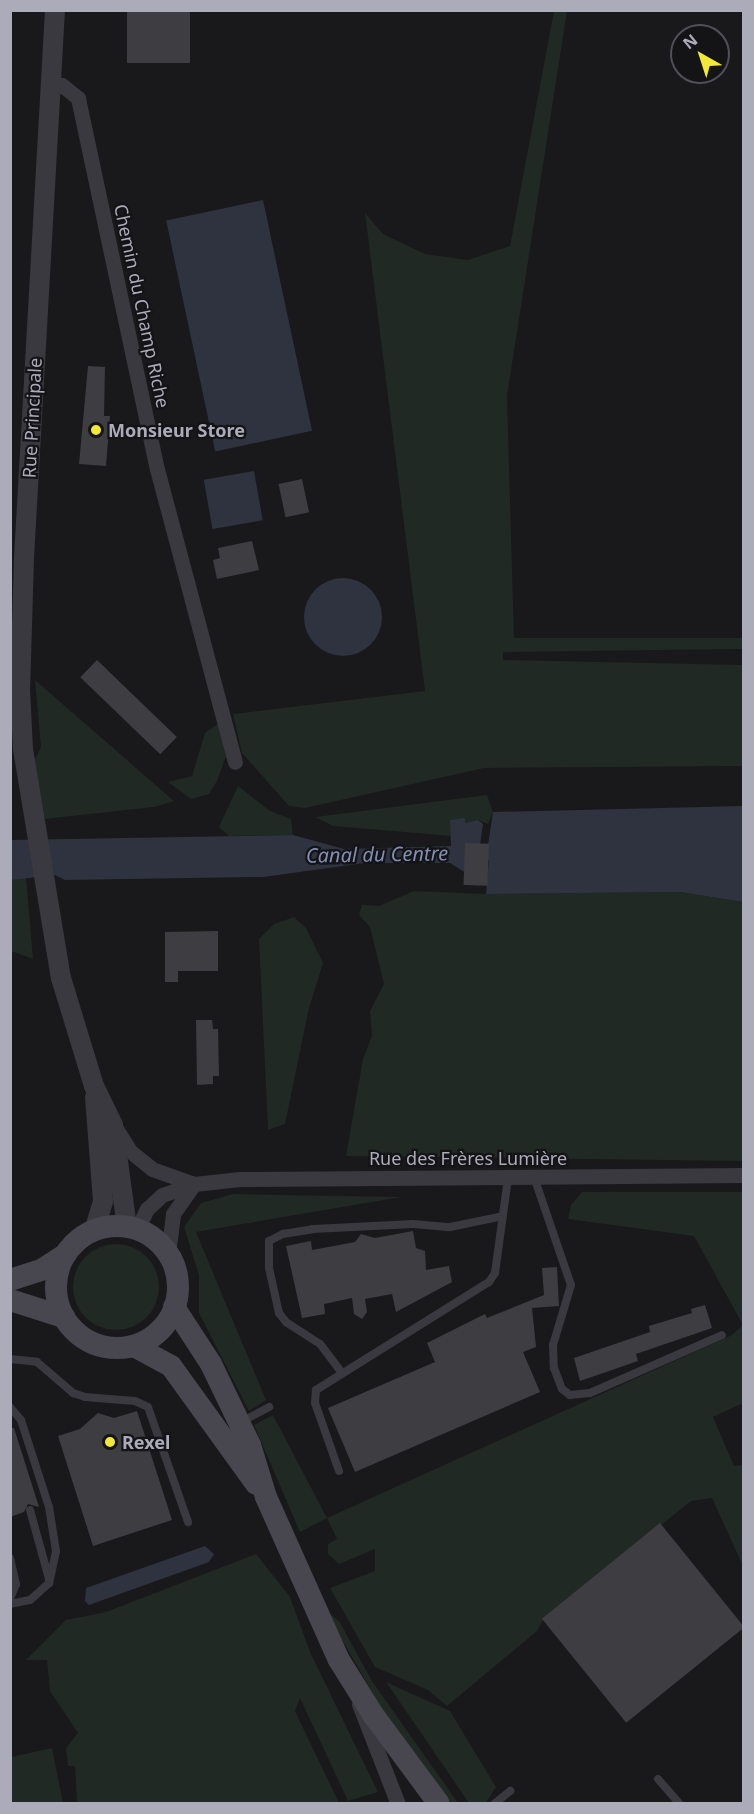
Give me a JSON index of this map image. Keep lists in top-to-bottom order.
{
  "streets": {
    "street": ["Chemin du Champ Riche", "Rue Principale", "Rue des Frères Lumière"]
  },
  "crossings": [
    ["Chemin du Champ Riche", "Rue Principale"]
  ],
  "water": ["Canal du Centre"],
  "places": ["Monsieur Store", "Rexel"],
  "north": "top left"
}
